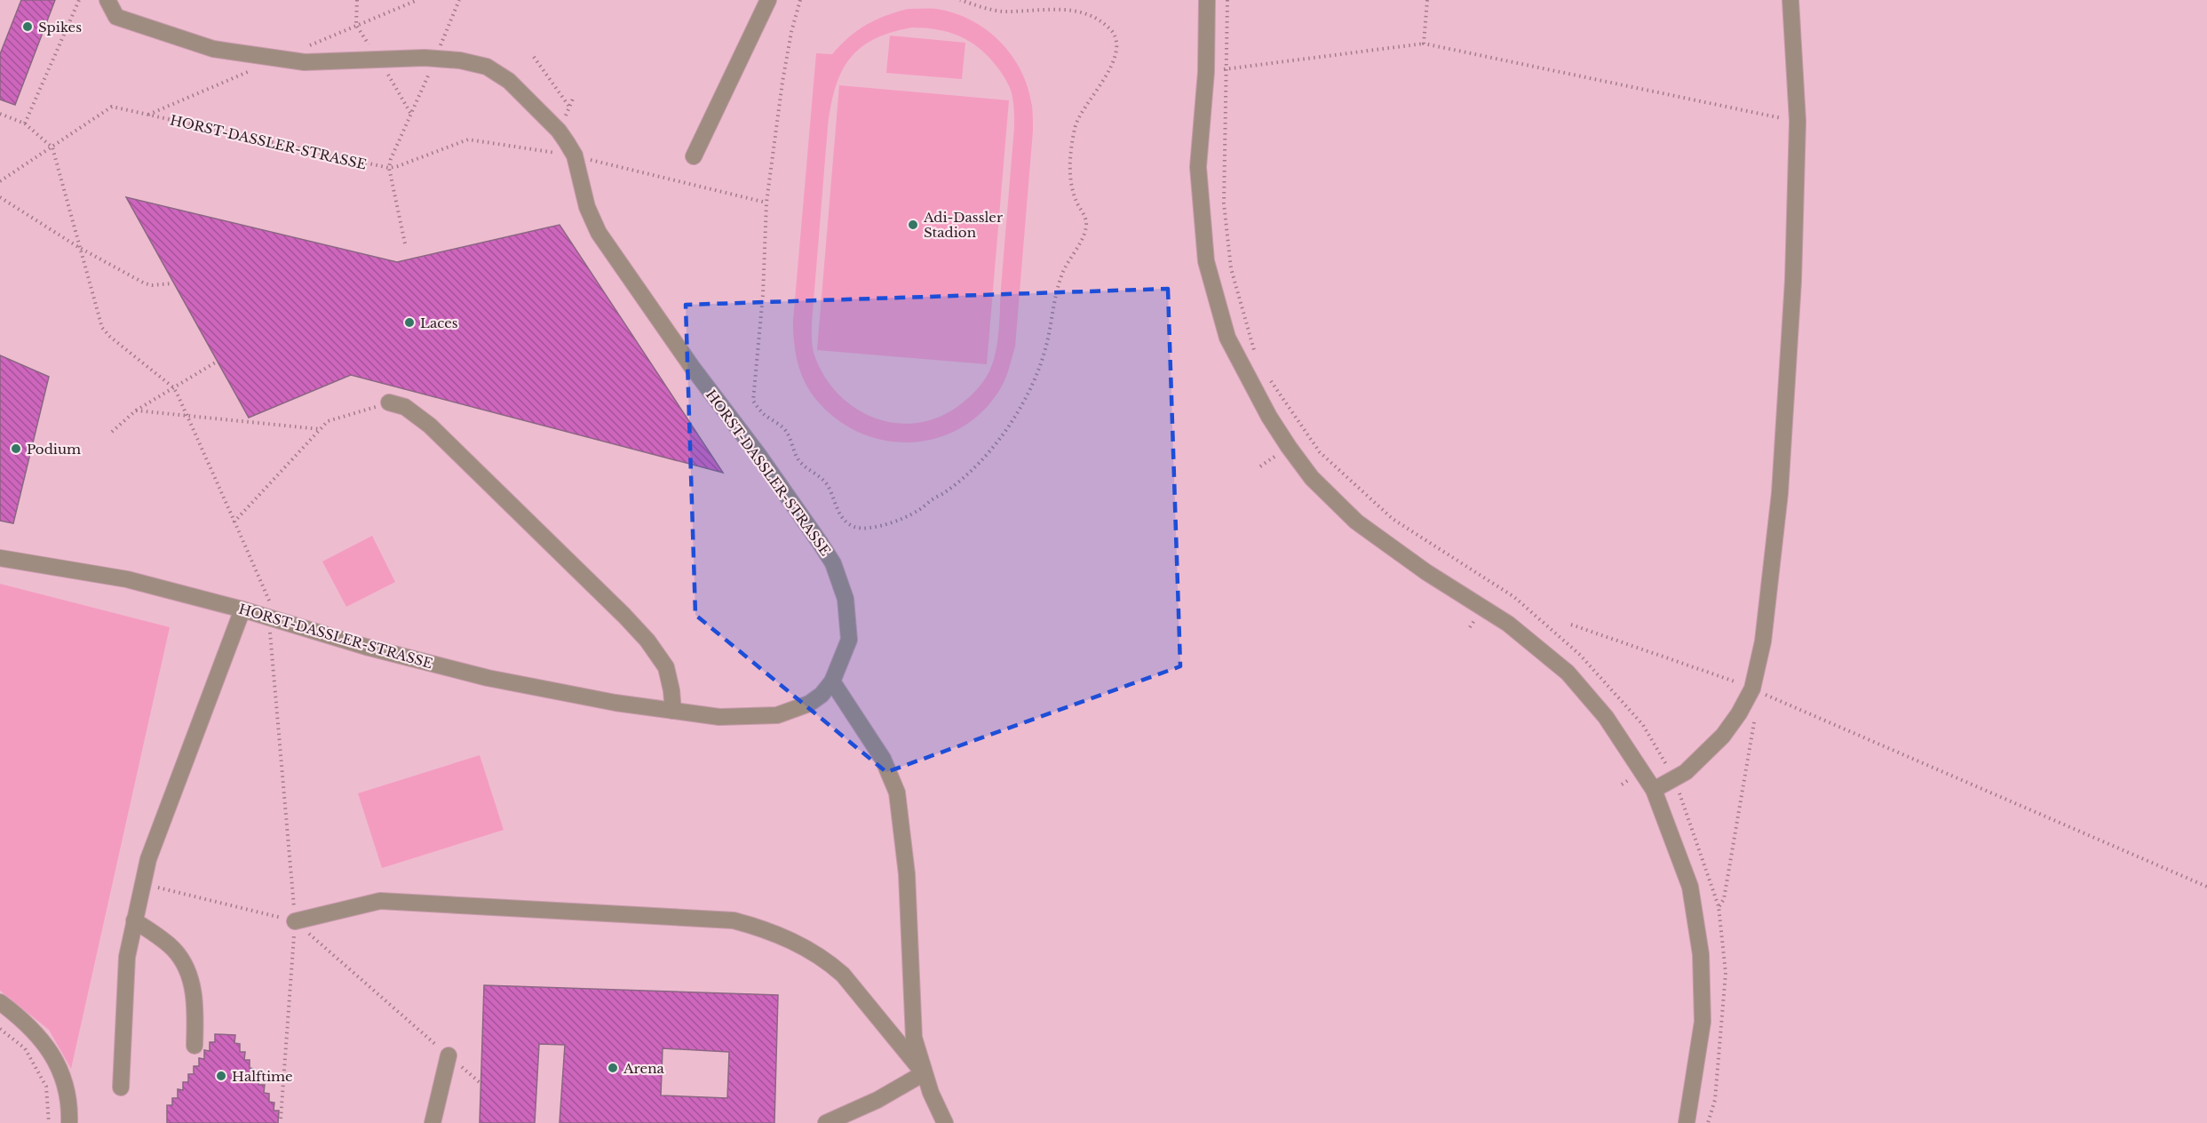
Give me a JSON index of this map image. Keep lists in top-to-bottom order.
{
  "streets": {
    "street": ["HORST-DASSLER-STRASSE"]
  },
  "places": [
    "Spikes",
    "Adi-Dassler Stadion",
    "Laces",
    "Podium",
    "Arena",
    "Halftime"
  ]
}
